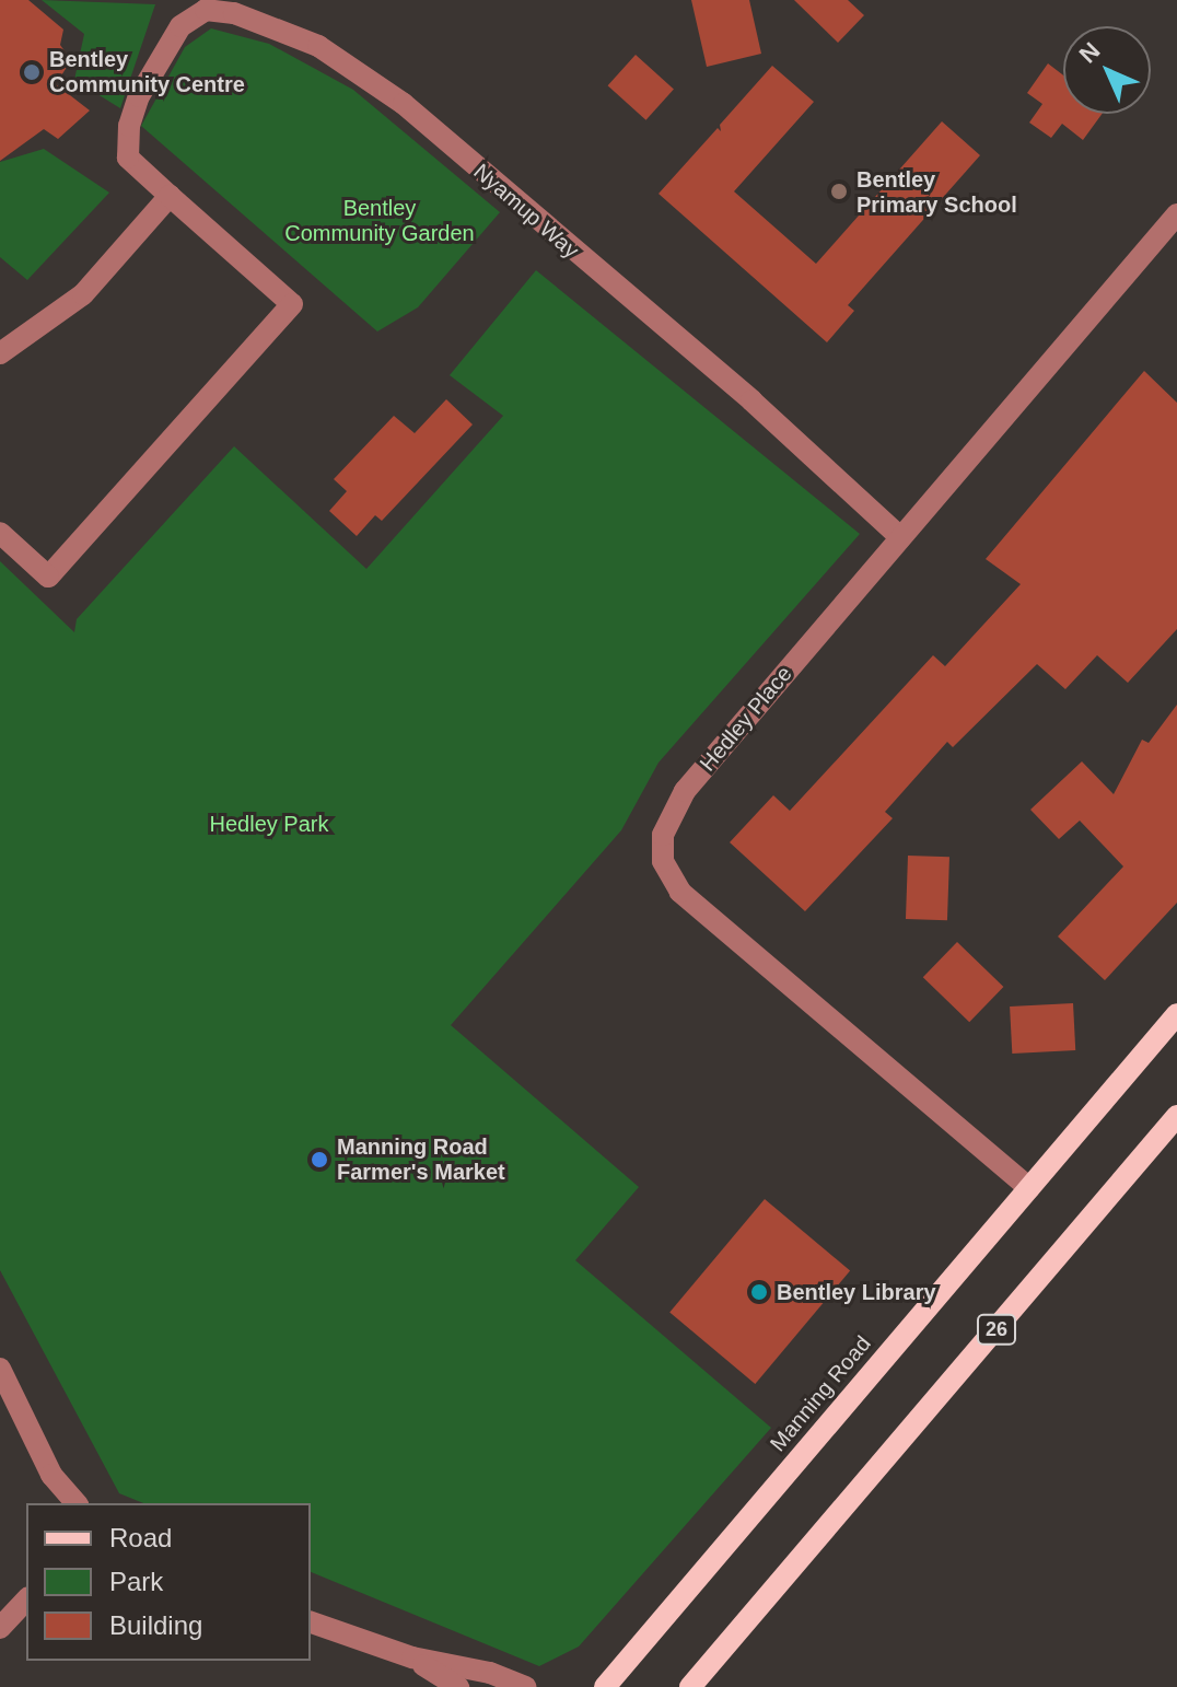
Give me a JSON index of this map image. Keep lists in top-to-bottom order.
{
  "streets": {
    "main road": ["26", "Manning Road"],
    "street": ["Nyamup Way", "Hedley Place"]
  },
  "crossings": [
    ["Nyamup Way", "Hedley Place"],
    ["Hedley Place", "Manning Road"]
  ],
  "parks": ["Bentley Community Garden", "Hedley Park"],
  "places": [
    "Bentley Community Centre",
    "Bentley Primary School",
    "Manning Road Farmer's Market",
    "Bentley Library"
  ],
  "legend": ["Road", "Park", "Building"],
  "north": "top left"
}
